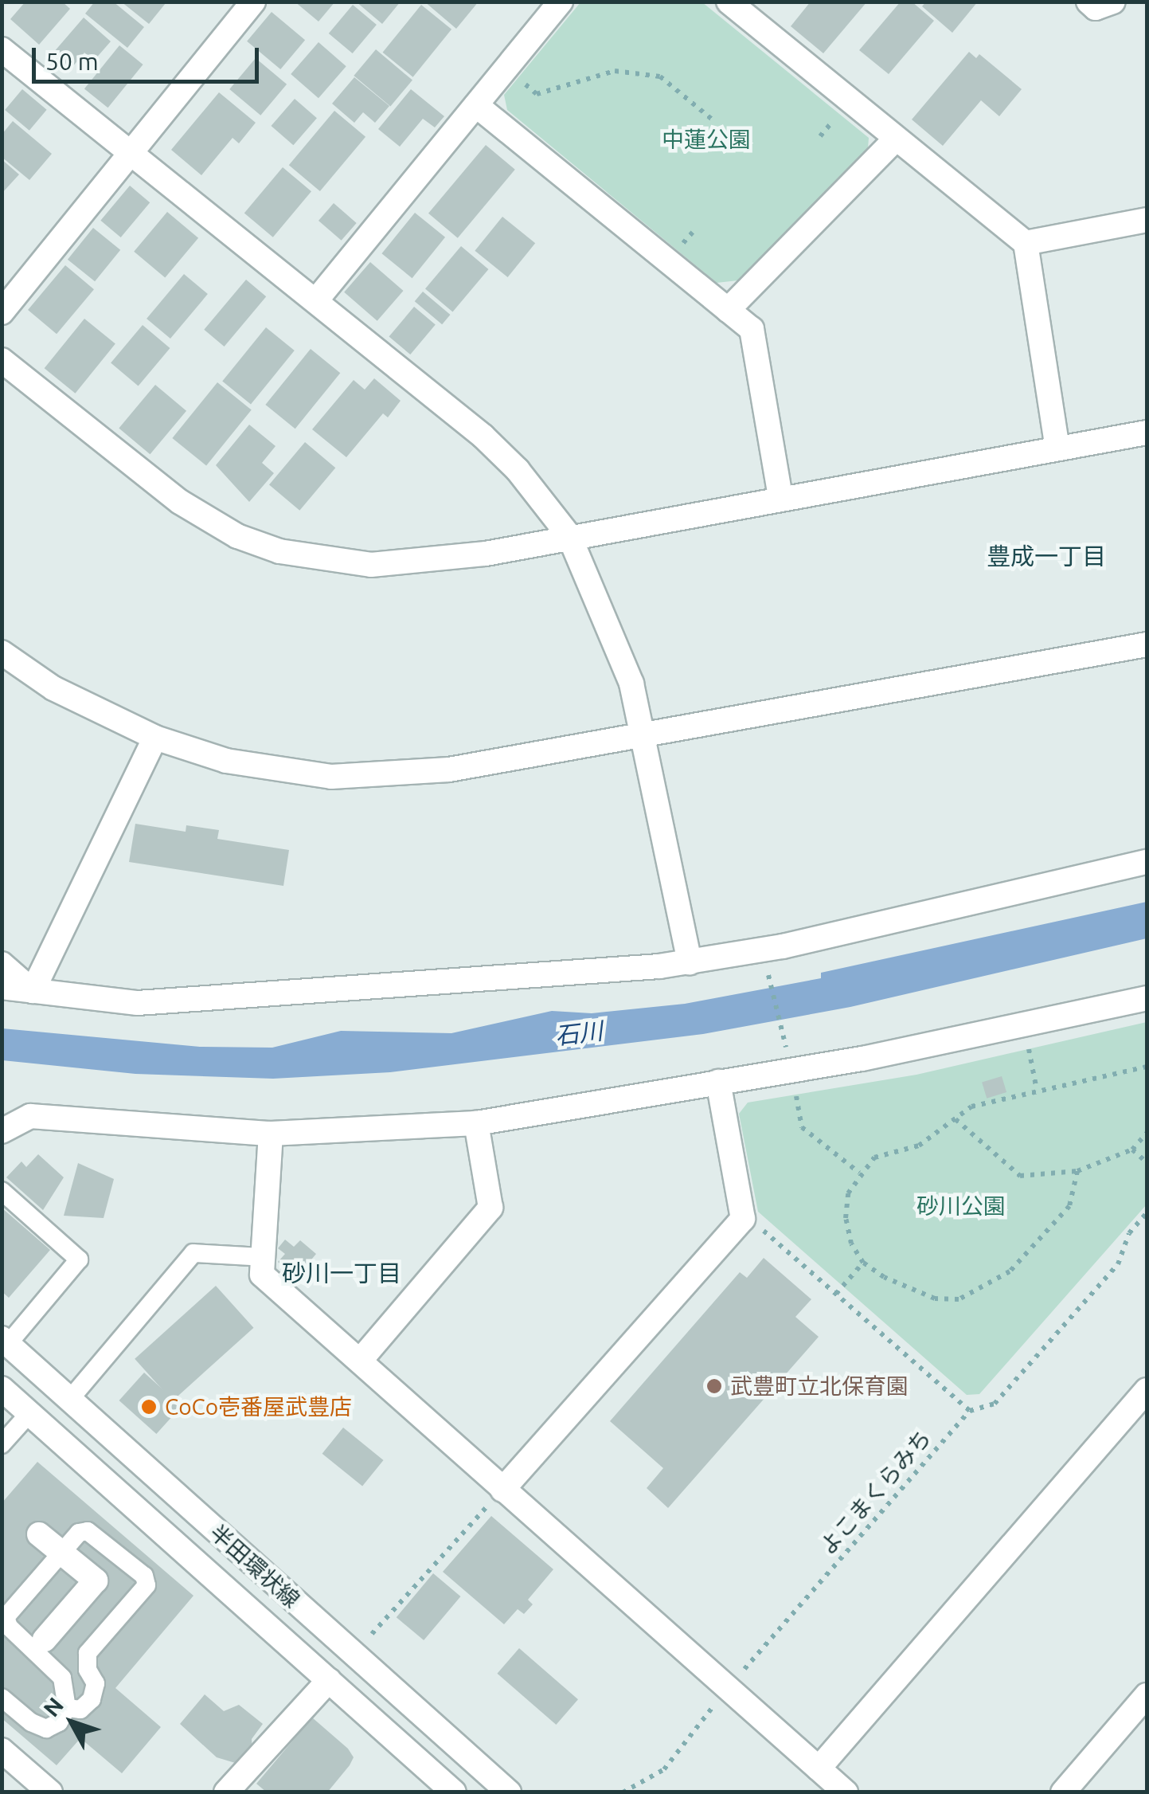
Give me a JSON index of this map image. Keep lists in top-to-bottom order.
{
  "streets": {
    "street": ["半田環状線"],
    "path": ["よこまくらみち"]
  },
  "districts": ["豊成一丁目", "砂川一丁目"],
  "water": ["石川"],
  "parks": ["中蓮公園", "砂川公園"],
  "places": ["武豊町立北保育園", "CoCo壱番屋武豊店"],
  "scale_bar": "50 m",
  "north": "top left"
}
